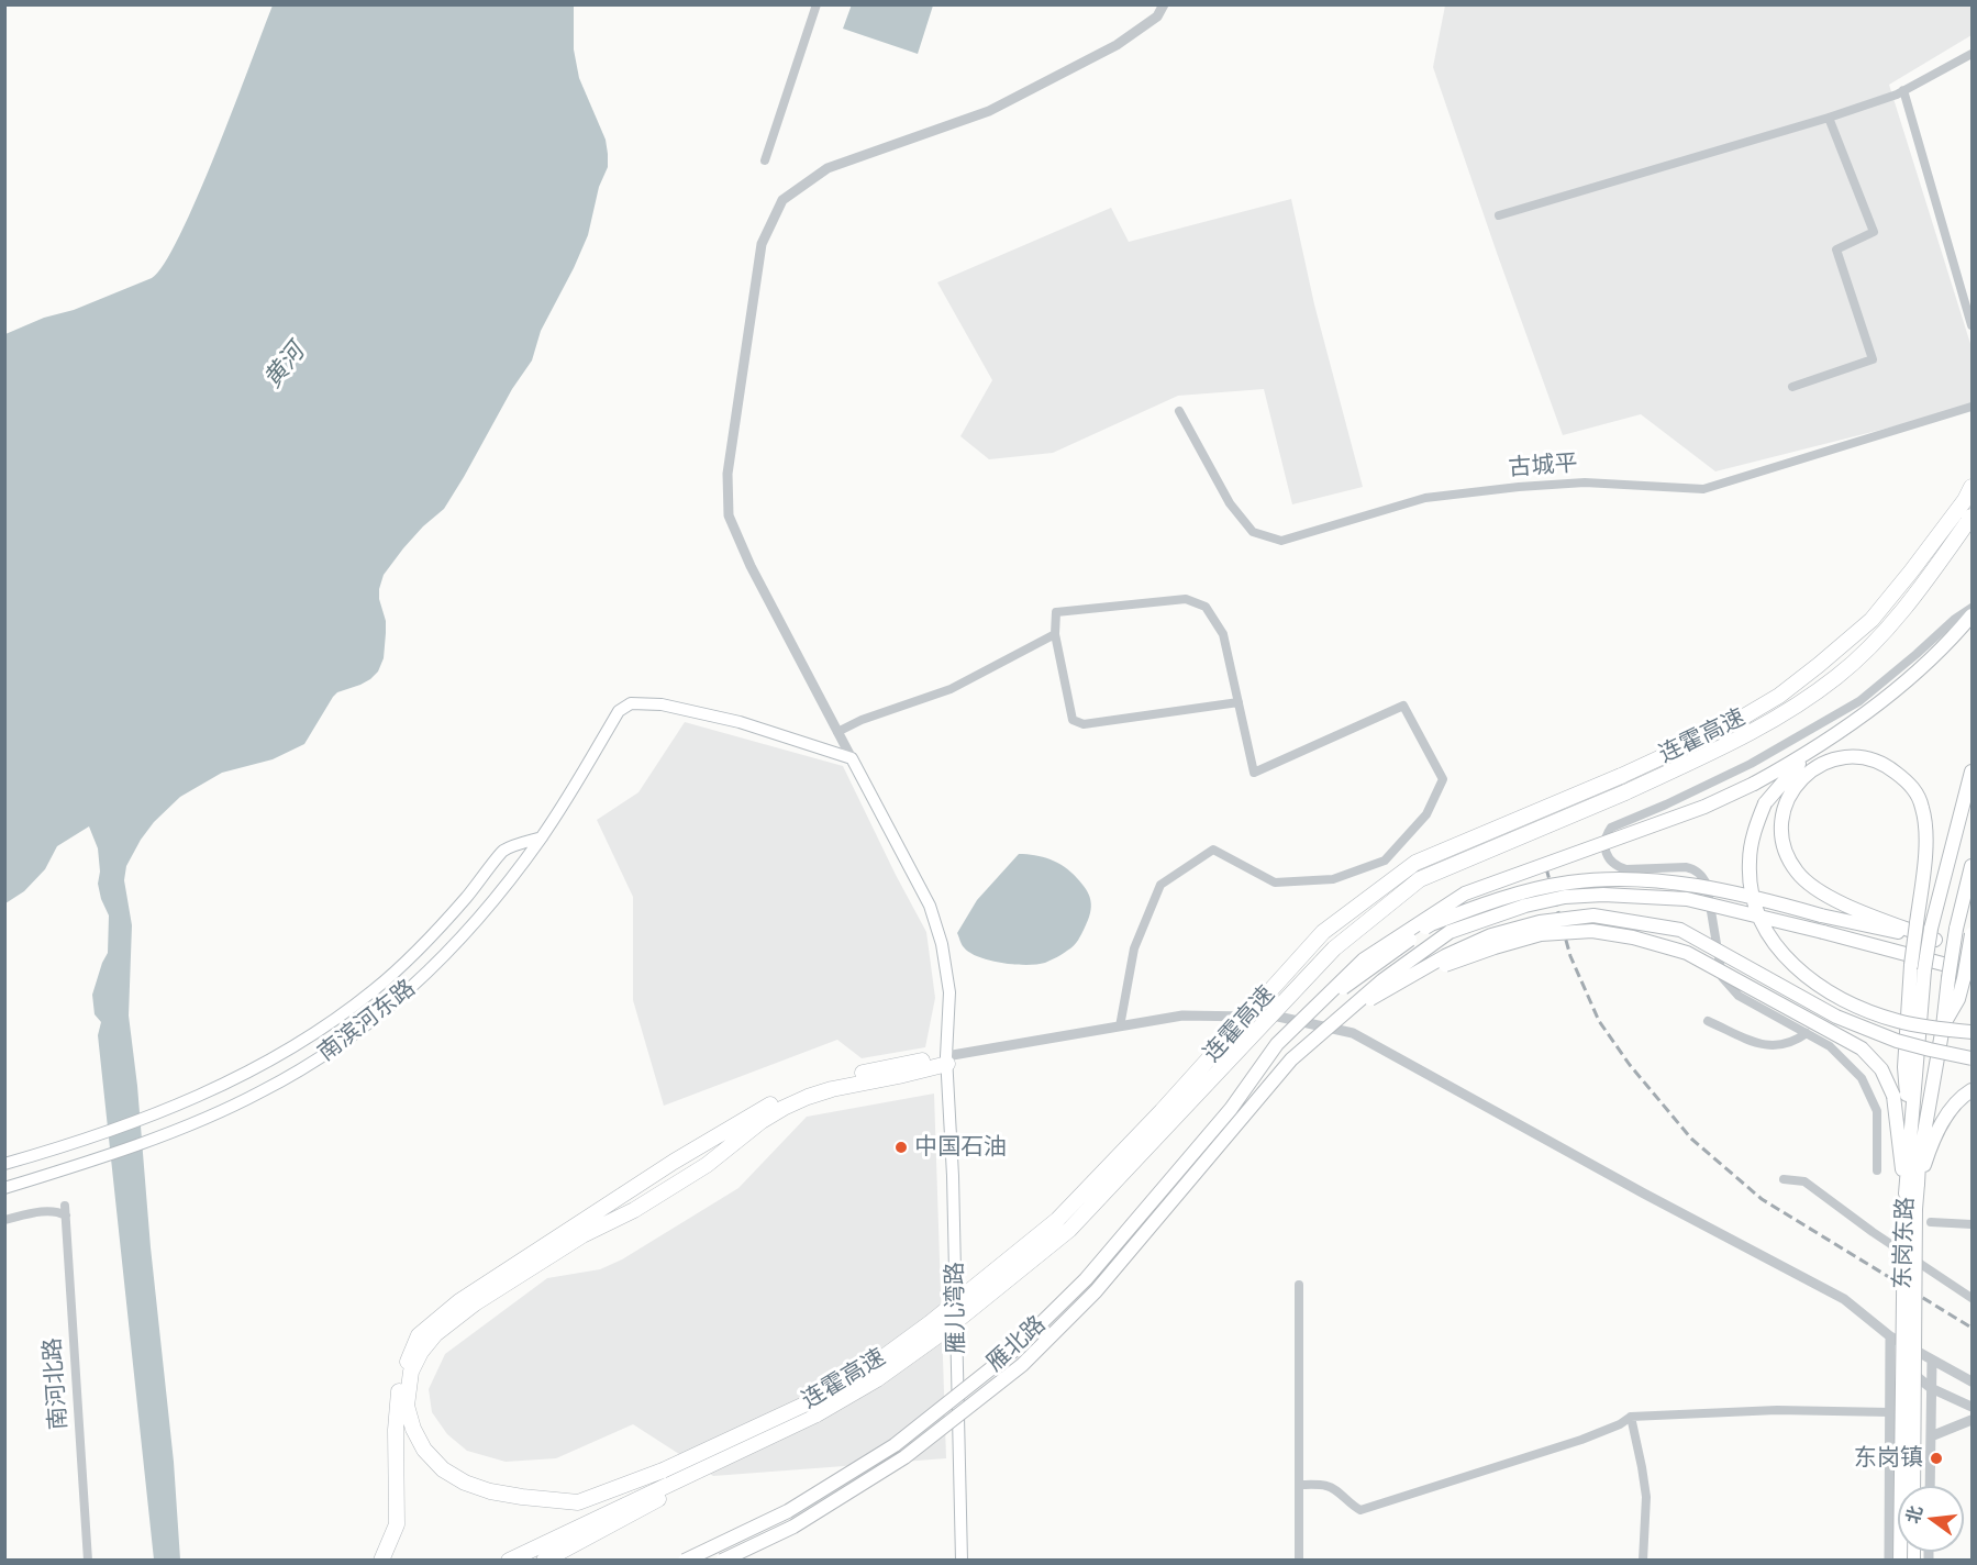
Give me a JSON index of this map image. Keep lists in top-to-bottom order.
{
  "streets": {
    "highway": ["连霍高速"],
    "main road": [
      "南滨河东路",
      "东岗东路",
      "雁儿湾路",
      "雁北路"
    ],
    "street": ["古城平", "南河北路"]
  },
  "crossings": [
    ["南滨河东路", "雁儿湾路"]
  ],
  "water": ["黄河"],
  "places": ["中国石油", "东岗镇"],
  "north": "left"
}
